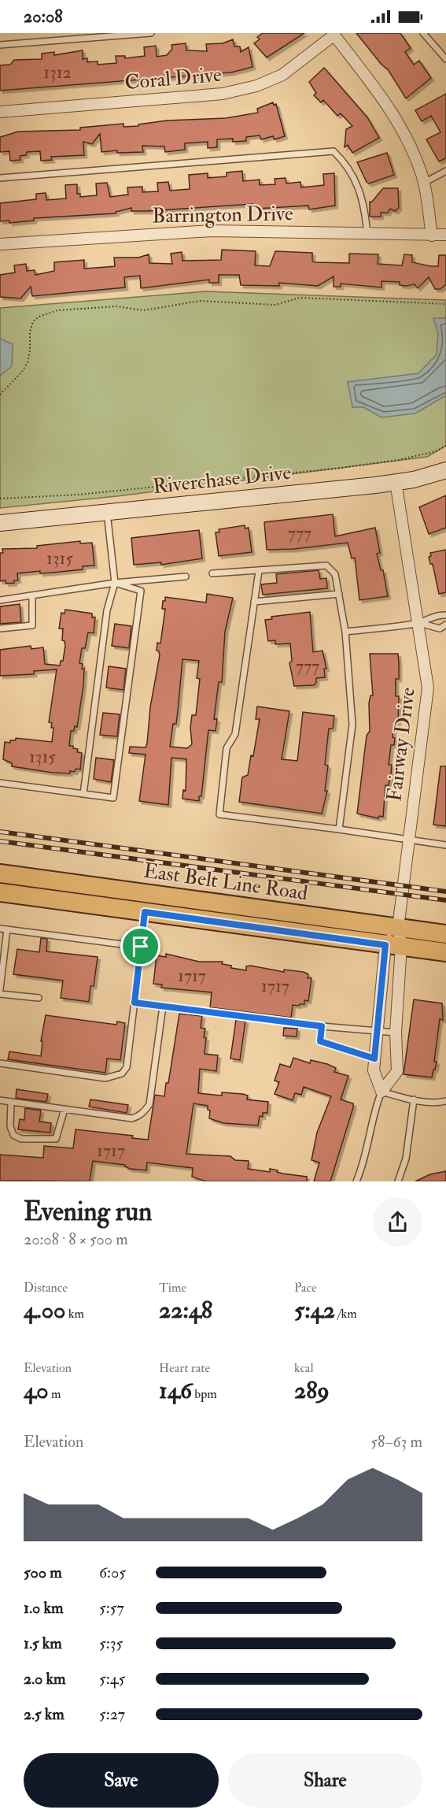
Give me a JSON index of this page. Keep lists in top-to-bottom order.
{
  "streets": {
    "main road": ["East Belt Line Road"],
    "street": [
      "Coral Drive",
      "Barrington Drive",
      "Riverchase Drive",
      "Fairway Drive"
    ]
  },
  "crossings": [
    ["Riverchase Drive", "Fairway Drive"],
    ["Fairway Drive", "East Belt Line Road"]
  ],
  "house_numbers": [
    "1312",
    "777",
    "1315",
    "777",
    "1315",
    "1717",
    "1717",
    "1717"
  ],
  "page": {
    "status": "20:08",
    "heading": ["Evening run", "20:08 · 8 × 500 m"],
    "stats": [
      ["Distance", "4.00 km"],
      ["Time", "22:48"],
      ["Pace", "5:42 /km"],
      ["Elevation", "40 m"],
      ["Heart rate", "146 bpm"],
      ["kcal", "289"]
    ],
    "chart": ["Elevation", "58–63 m"],
    "list": [
      {
        "name": "500 m",
        "note": "6:05"
      },
      {
        "name": "1.0 km",
        "note": "5:57"
      },
      {
        "name": "1.5 km",
        "note": "5:35"
      },
      {
        "name": "2.0 km",
        "note": "5:45"
      },
      {
        "name": "2.5 km",
        "note": "5:27"
      }
    ],
    "buttons": ["Save", "Share"]
  }
}
